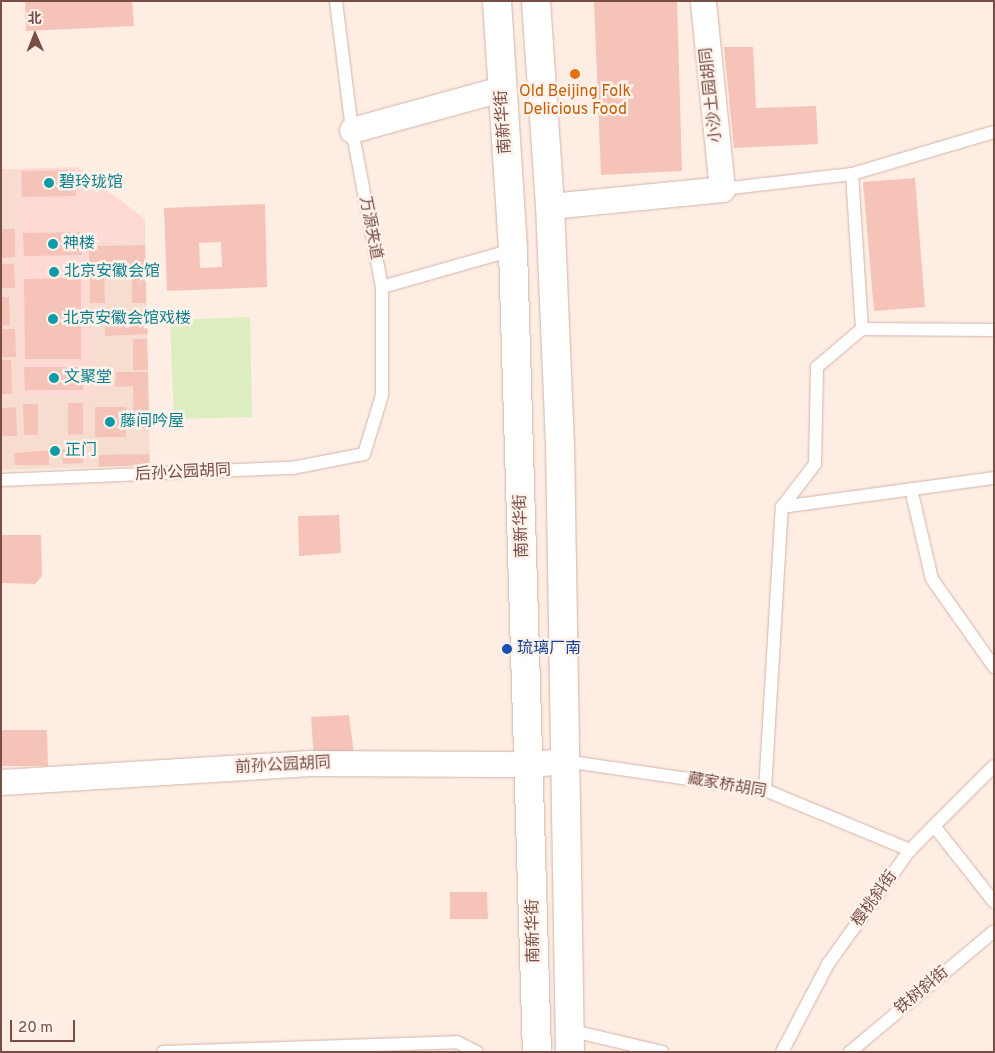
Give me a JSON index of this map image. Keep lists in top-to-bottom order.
{
  "streets": {
    "main road": ["南新华街"],
    "street": ["小沙土园胡同", "前孙公园胡同"],
    "lane": [
      "万源夹道",
      "后孙公园胡同",
      "藏家桥胡同",
      "樱桃斜街",
      "铁树斜街"
    ]
  },
  "crossings": [
    ["南新华街", "前孙公园胡同"],
    ["南新华街", "藏家桥胡同"],
    ["万源夹道", "后孙公园胡同"],
    ["前孙公园胡同", "藏家桥胡同"],
    ["藏家桥胡同", "樱桃斜街"]
  ],
  "places": [
    "Old Beijing Folk Delicious Food",
    "碧玲珑馆",
    "神楼",
    "北京安徽会馆",
    "北京安徽会馆戏楼",
    "文聚堂",
    "藤间吟屋",
    "正门",
    "琉璃厂南"
  ],
  "scale_bar": "20 m",
  "north": "top"
}
